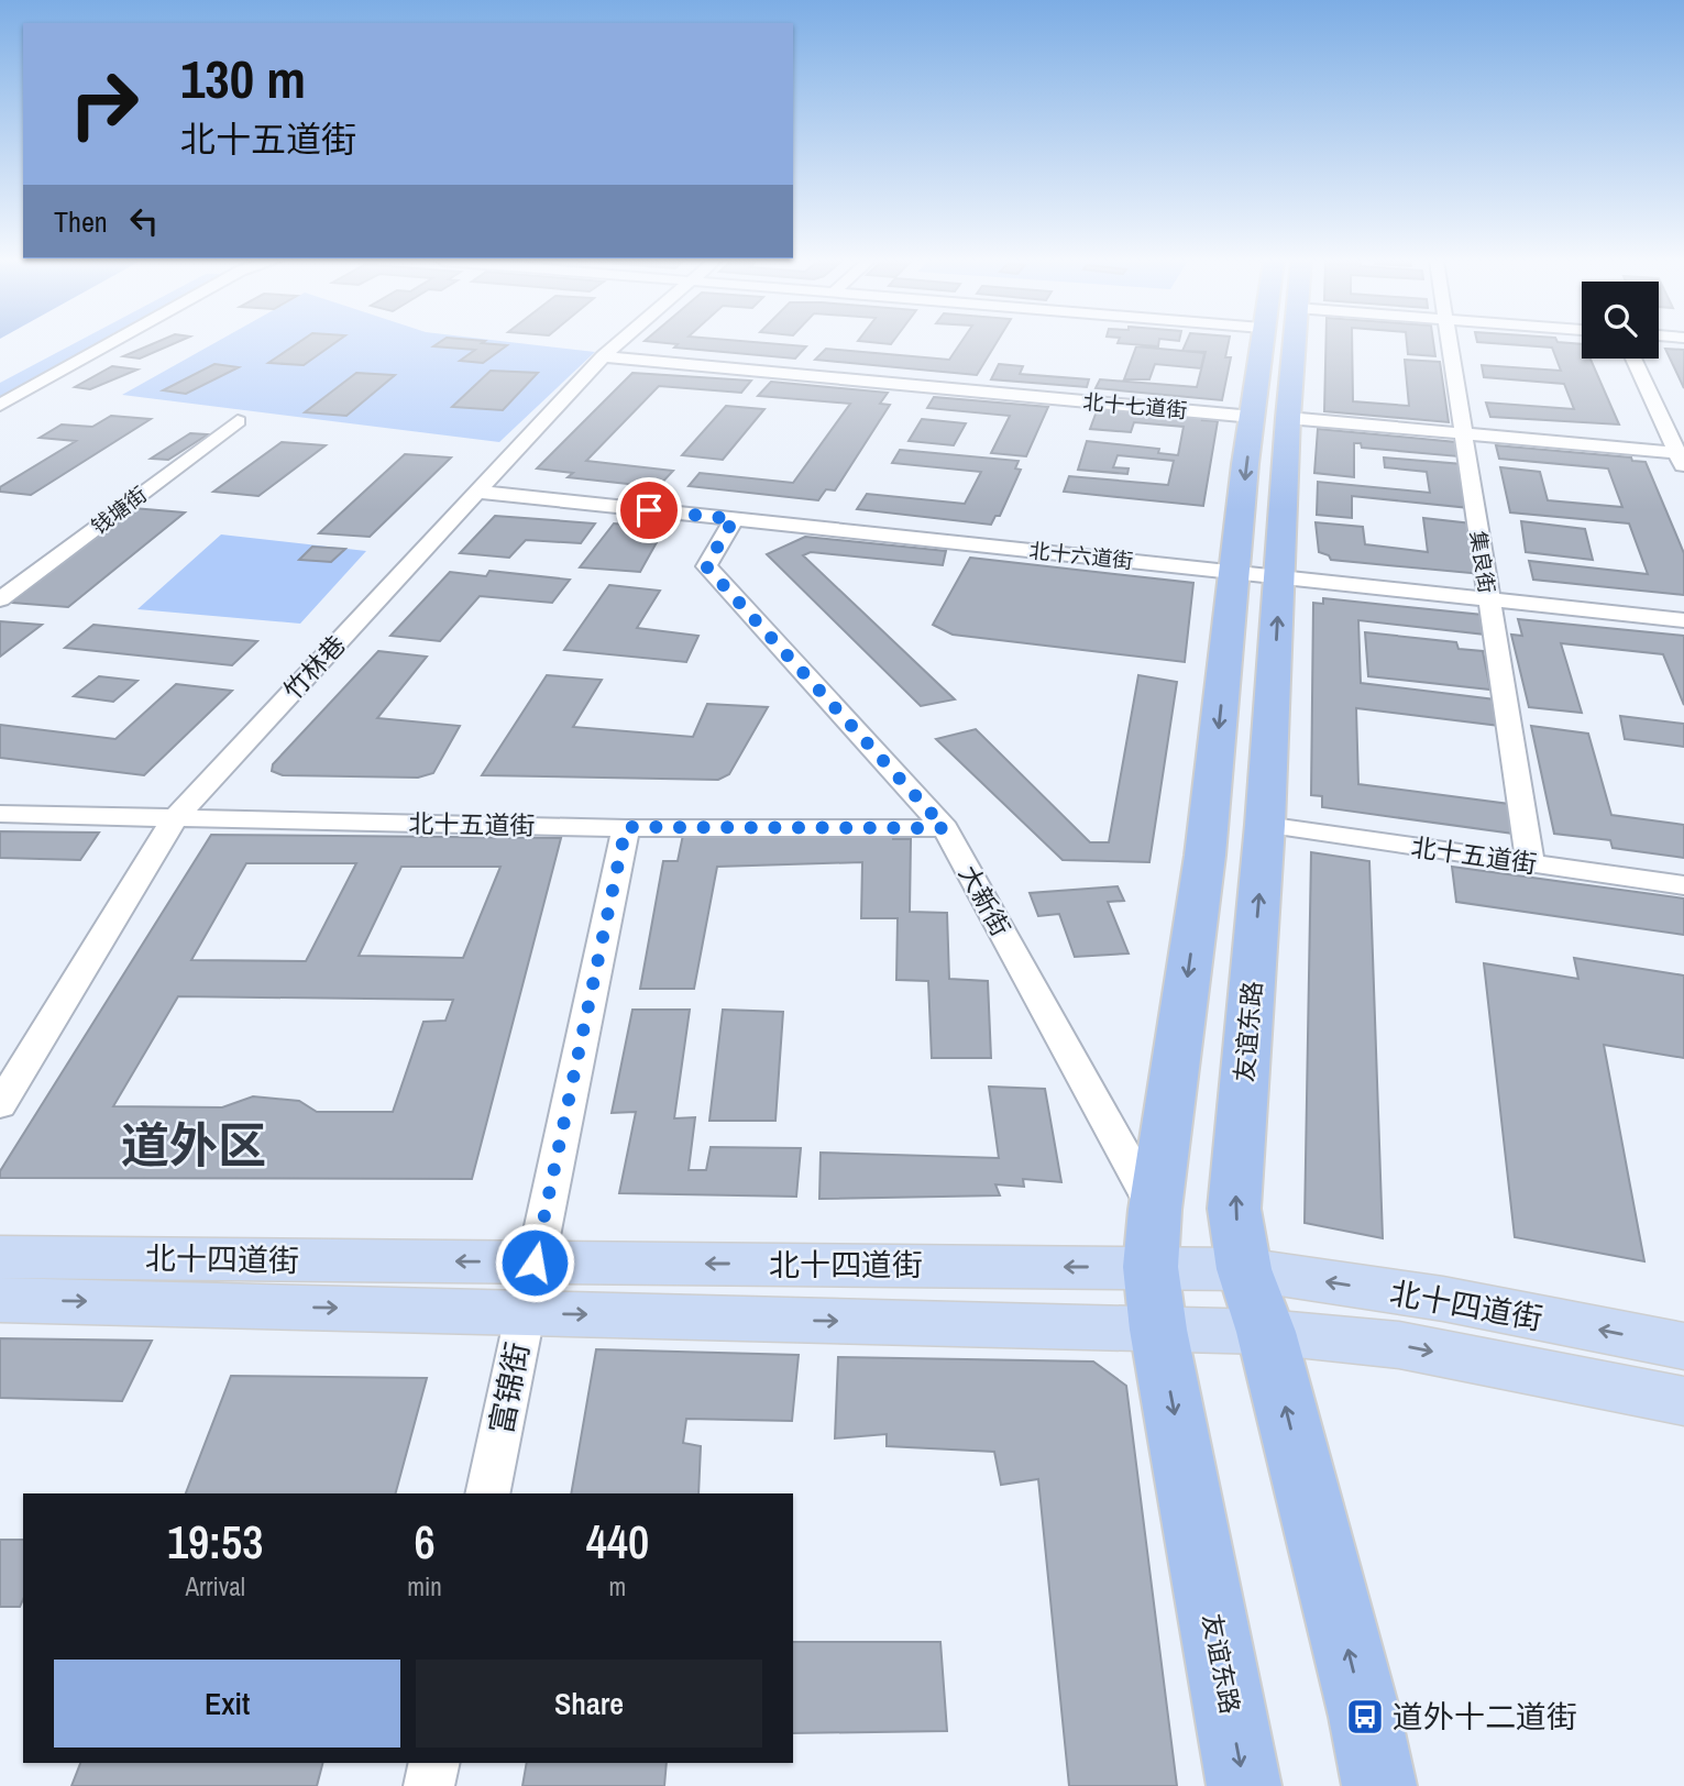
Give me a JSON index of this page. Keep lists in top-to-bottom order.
{
  "streets": {
    "highway": ["友谊东路"],
    "main road": ["北十四道街"],
    "street": [
      "北十七道街",
      "钱塘街",
      "北十六道街",
      "集良街",
      "竹林巷",
      "北十五道街",
      "大新街",
      "富锦街"
    ]
  },
  "crossings": [
    ["北十七道街", "集良街"],
    ["北十七道街", "竹林巷"],
    ["北十七道街", "友谊东路"],
    ["北十六道街", "集良街"],
    ["北十六道街", "竹林巷"],
    ["北十六道街", "大新街"],
    ["北十六道街", "友谊东路"],
    ["集良街", "北十五道街"],
    ["竹林巷", "北十五道街"],
    ["北十五道街", "大新街"],
    ["北十五道街", "友谊东路"],
    ["北十五道街", "富锦街"],
    ["大新街", "友谊东路"],
    ["友谊东路", "北十四道街"],
    ["北十四道街", "富锦街"]
  ],
  "districts": ["道外区"],
  "places": {
    "bus stop": ["道外十二道街"]
  },
  "page": {
    "turn": ["130 m", "北十五道街"],
    "then": "Then",
    "eta": [
      "19:53",
      "Arrival",
      "6",
      "min",
      "440",
      "m"
    ],
    "buttons": ["Exit", "Share"]
  }
}
